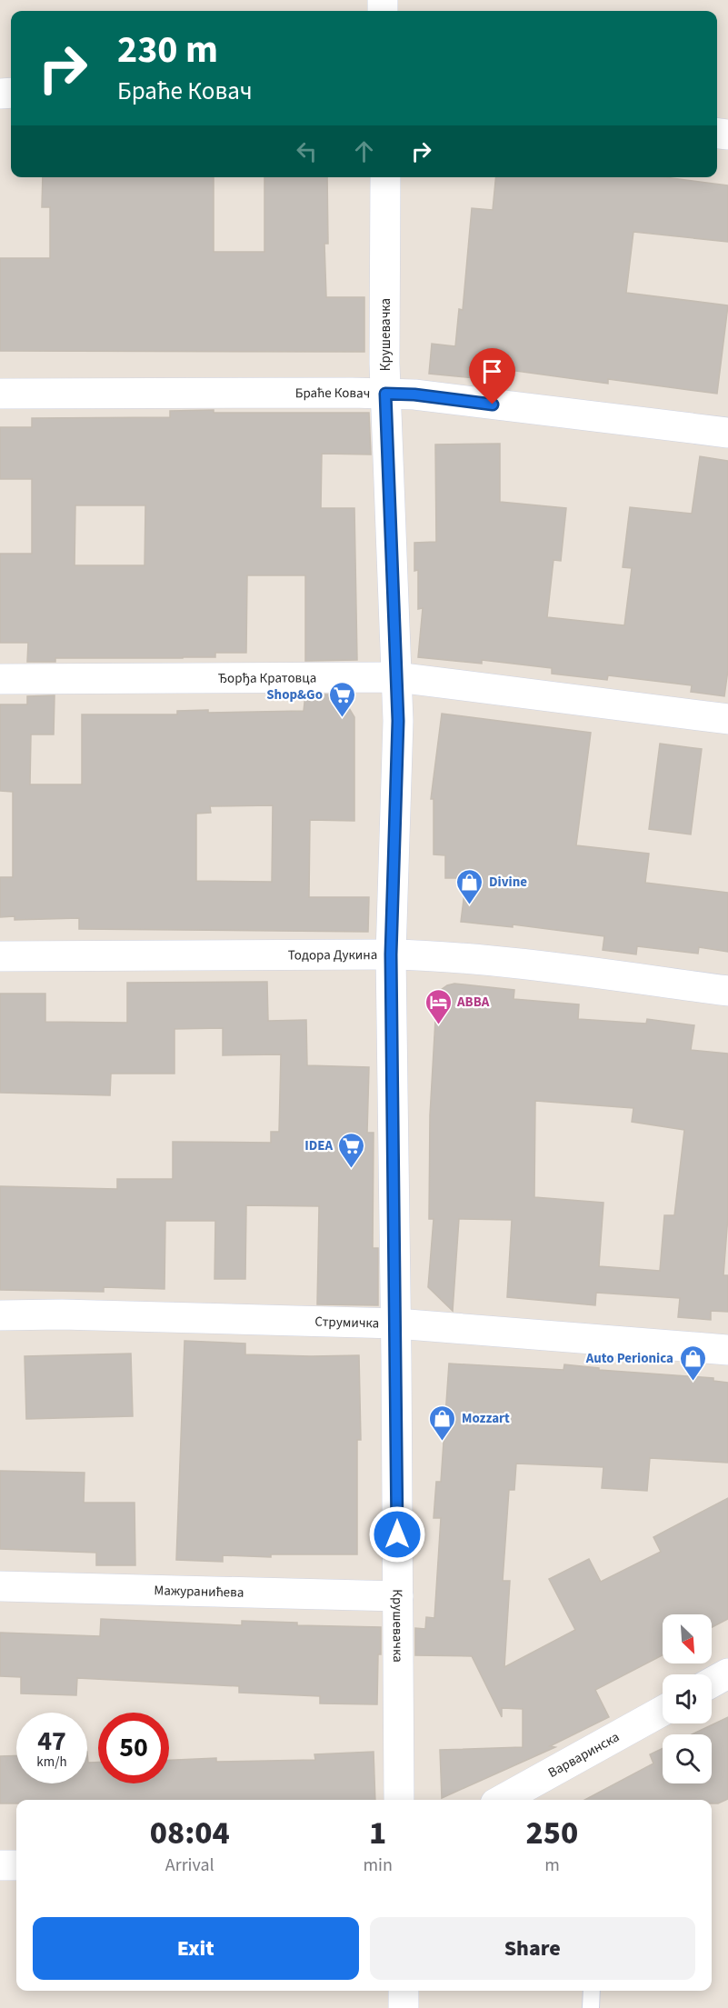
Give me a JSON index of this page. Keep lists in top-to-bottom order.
{
  "streets": {
    "street": [
      "Крушевачка",
      "Браће Ковач",
      "Ђорђа Кратовца",
      "Тодора Дукина",
      "Струмичка",
      "Мажуранићева",
      "Варваринска"
    ]
  },
  "crossings": [
    ["Крушевачка", "Браће Ковач"],
    ["Крушевачка", "Ђорђа Кратовца"],
    ["Крушевачка", "Тодора Дукина"],
    ["Крушевачка", "Струмичка"],
    ["Крушевачка", "Мажуранићева"]
  ],
  "places": {
    "supermarket": ["Shop&Go", "IDEA"],
    "shop": ["Divine", "Auto Perionica", "Mozzart"],
    "hotel": ["ABBA"]
  },
  "north": "bottom right",
  "page": {
    "turn": ["230 m", "Браће Ковач"],
    "speed": "47 km/h",
    "limit": "50",
    "eta": [
      "08:04",
      "Arrival",
      "1",
      "min",
      "250",
      "m"
    ],
    "buttons": ["Exit", "Share"]
  }
}
